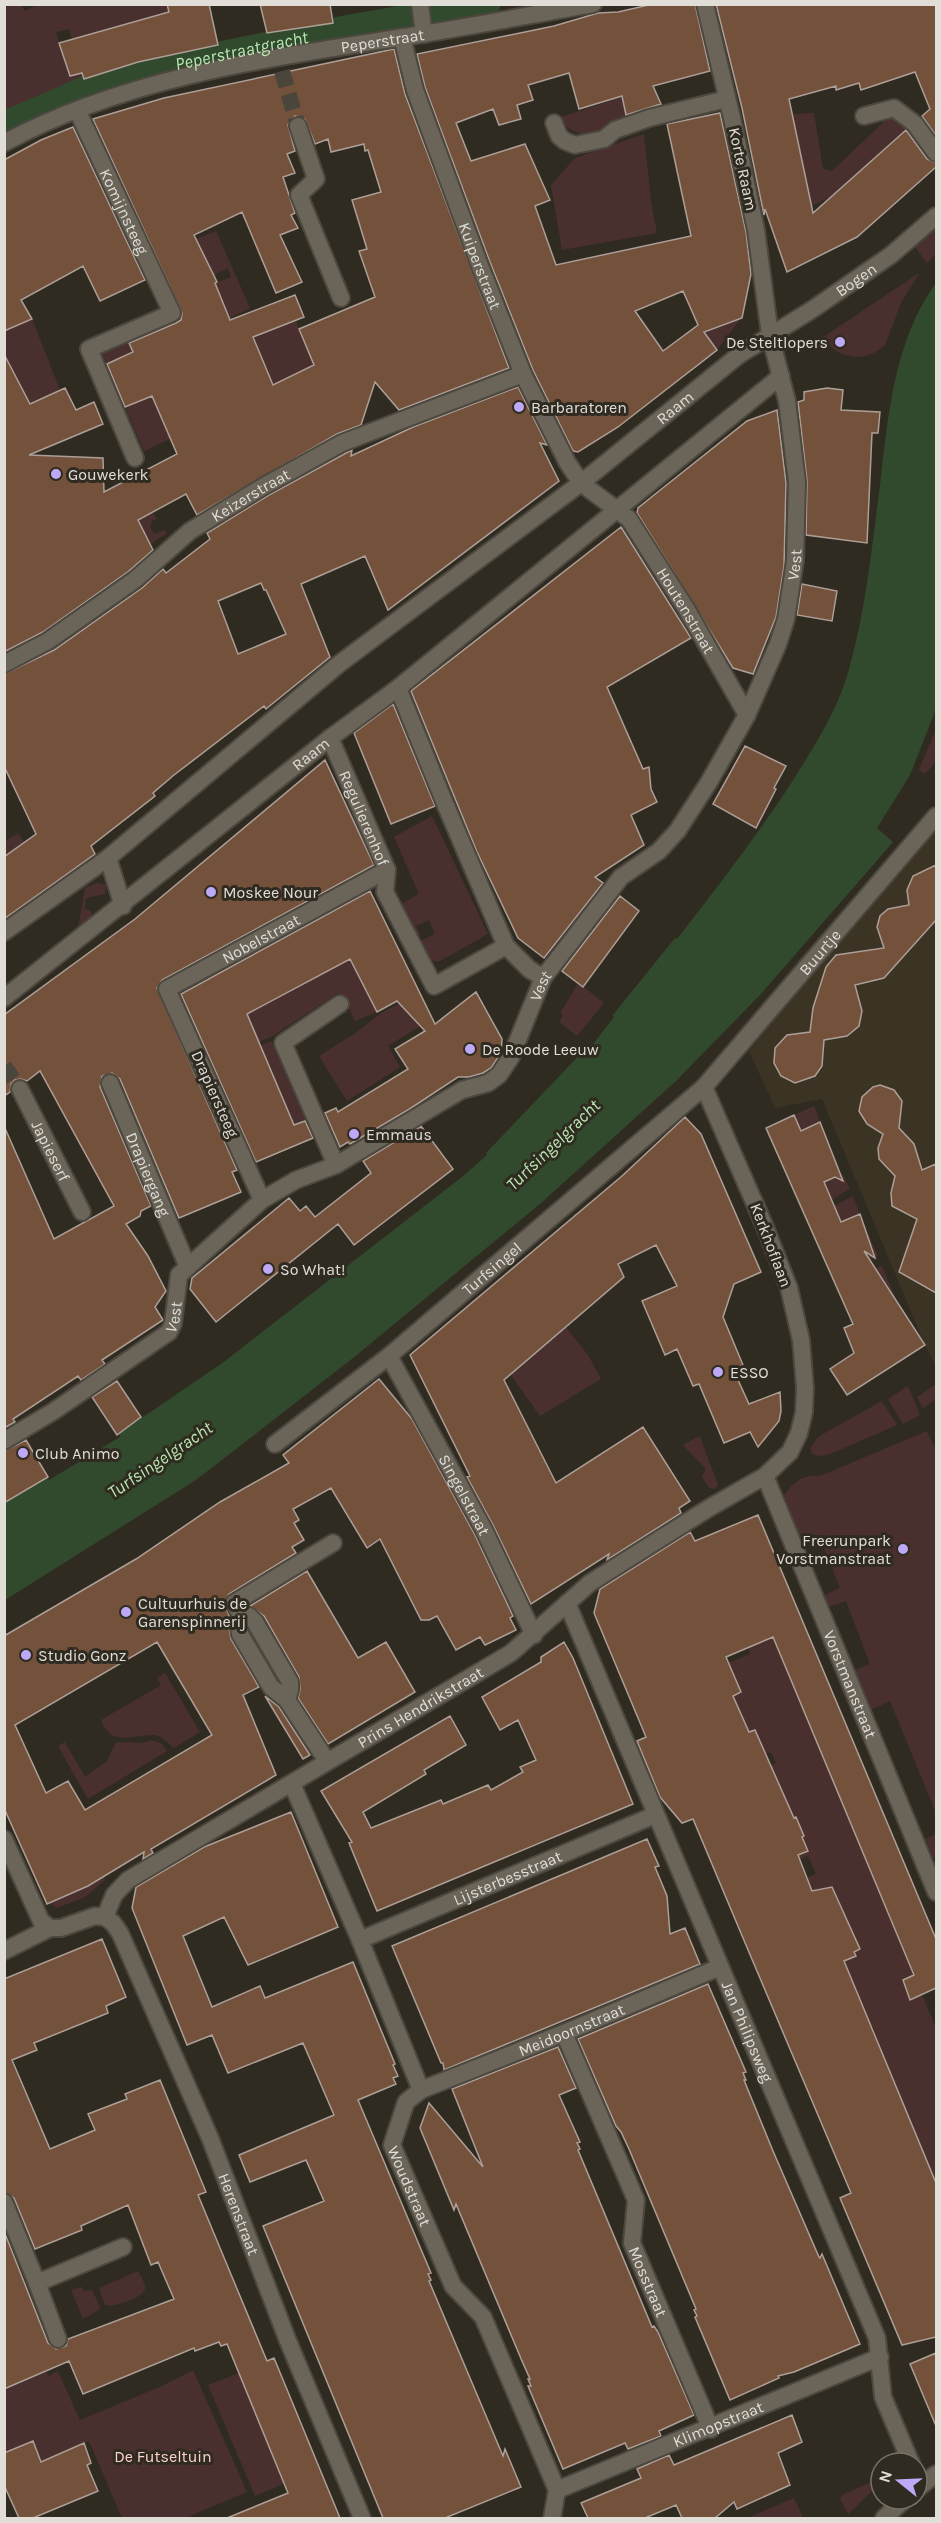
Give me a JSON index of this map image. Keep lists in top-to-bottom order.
{
  "streets": {
    "street": [
      "Peperstraat",
      "Korte Raam",
      "Komijnsteeg",
      "Kuiperstraat",
      "Bogen",
      "Raam",
      "Keizerstraat",
      "Vest",
      "Houtenstraat",
      "Regulierenhof",
      "Nobelstraat",
      "Buurtje",
      "Drapiersteeg",
      "Japieserf",
      "Drapiergang",
      "Kerkhoflaan",
      "Turfsingel",
      "Singelstraat",
      "Vorstmanstraat",
      "Prins Hendrikstraat",
      "Lijsterbesstraat",
      "Meidoornstraat",
      "Jan Philipsweg",
      "Woudstraat",
      "Herenstraat",
      "Mosstraat",
      "Klimopstraat"
    ]
  },
  "crossings": [
    ["Peperstraat", "Komijnsteeg"],
    ["Peperstraat", "Kuiperstraat"],
    ["Korte Raam", "Bogen"],
    ["Korte Raam", "Raam"],
    ["Korte Raam", "Vest"],
    ["Kuiperstraat", "Raam"],
    ["Kuiperstraat", "Keizerstraat"],
    ["Bogen", "Raam"],
    ["Bogen", "Vest"],
    ["Raam", "Vest"],
    ["Raam", "Houtenstraat"],
    ["Raam", "Regulierenhof"],
    ["Vest", "Houtenstraat"],
    ["Vest", "Drapiersteeg"],
    ["Vest", "Drapiergang"],
    ["Regulierenhof", "Nobelstraat"],
    ["Nobelstraat", "Drapiersteeg"],
    ["Buurtje", "Kerkhoflaan"],
    ["Buurtje", "Turfsingel"],
    ["Kerkhoflaan", "Turfsingel"],
    ["Kerkhoflaan", "Prins Hendrikstraat"],
    ["Turfsingel", "Singelstraat"],
    ["Singelstraat", "Prins Hendrikstraat"],
    ["Vorstmanstraat", "Prins Hendrikstraat"],
    ["Prins Hendrikstraat", "Jan Philipsweg"],
    ["Prins Hendrikstraat", "Herenstraat"],
    ["Lijsterbesstraat", "Jan Philipsweg"],
    ["Meidoornstraat", "Jan Philipsweg"],
    ["Meidoornstraat", "Woudstraat"],
    ["Meidoornstraat", "Mosstraat"],
    ["Jan Philipsweg", "Klimopstraat"],
    ["Woudstraat", "Klimopstraat"],
    ["Mosstraat", "Klimopstraat"]
  ],
  "water": ["Peperstraatgracht", "Turfsingelgracht"],
  "parks": ["De Futseltuin"],
  "places": [
    "De Steltlopers",
    "Barbaratoren",
    "Gouwekerk",
    "Moskee Nour",
    "De Roode Leeuw",
    "Emmaus",
    "So What!",
    "ESSO",
    "Club Animo",
    "Freerunpark Vorstmanstraat",
    "Cultuurhuis de Garenspinnerij",
    "Studio Gonz"
  ],
  "north": "left"
}
